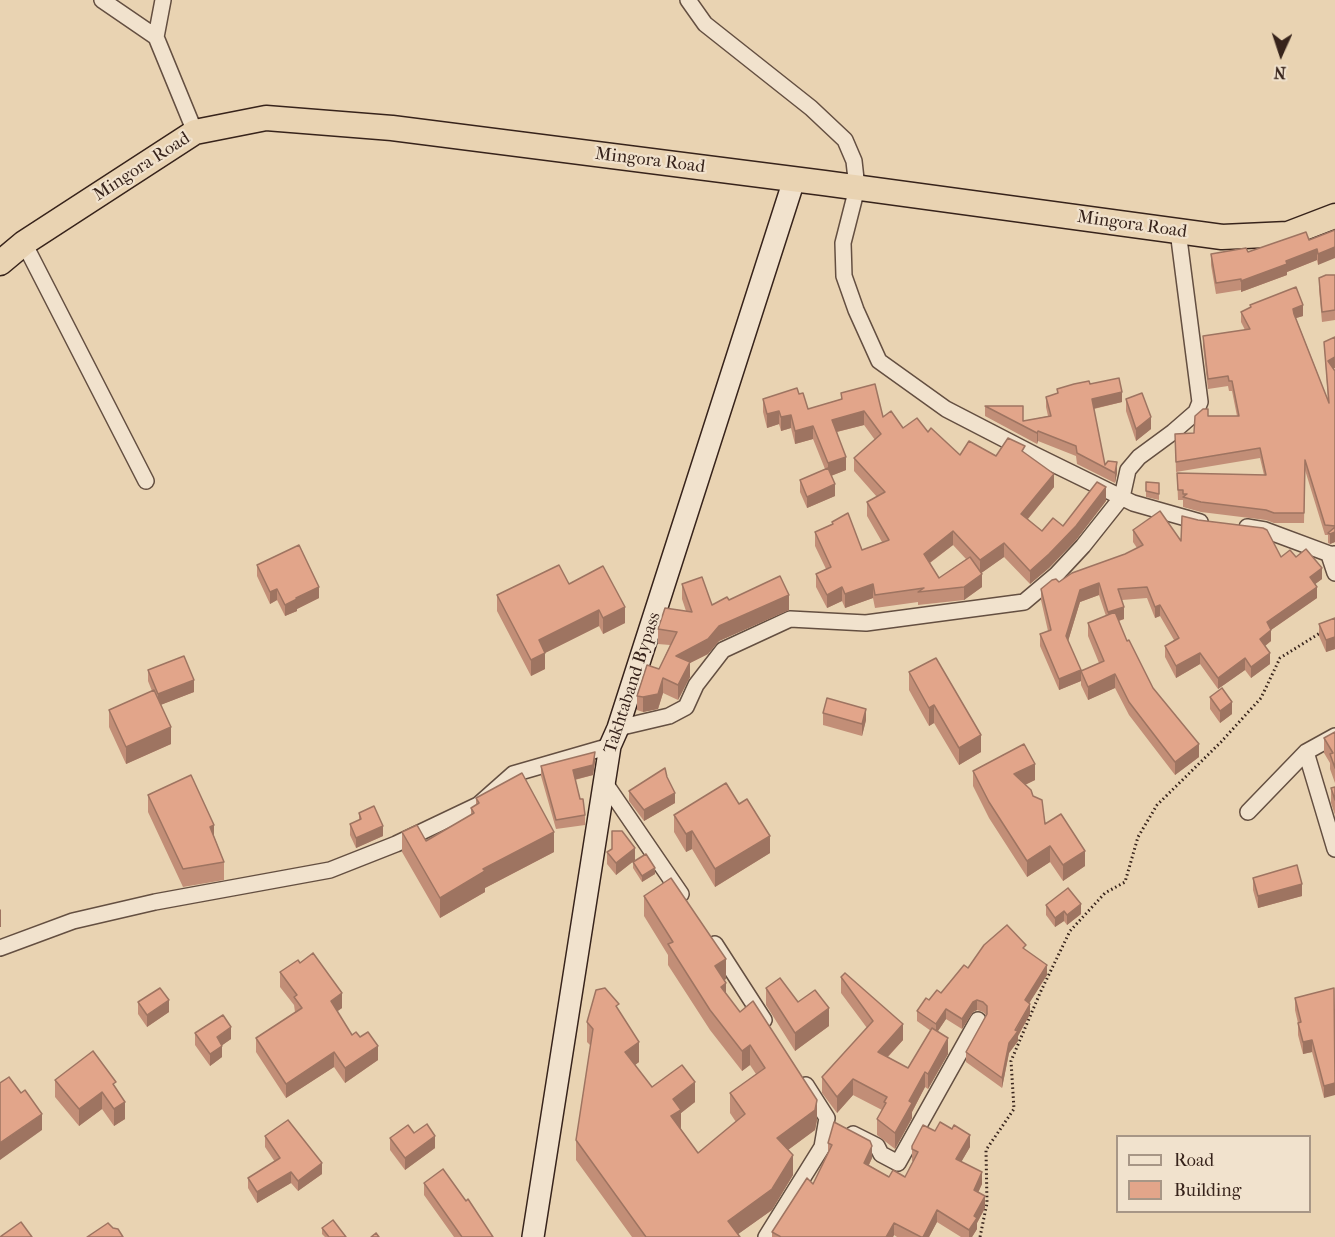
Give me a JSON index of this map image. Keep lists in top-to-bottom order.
{
  "streets": {
    "highway": ["Mingora Road"],
    "main road": ["Takhtaband Bypass"]
  },
  "crossings": [
    ["Mingora Road", "Takhtaband Bypass"]
  ],
  "legend": ["Road", "Building"],
  "north": "bottom"
}
